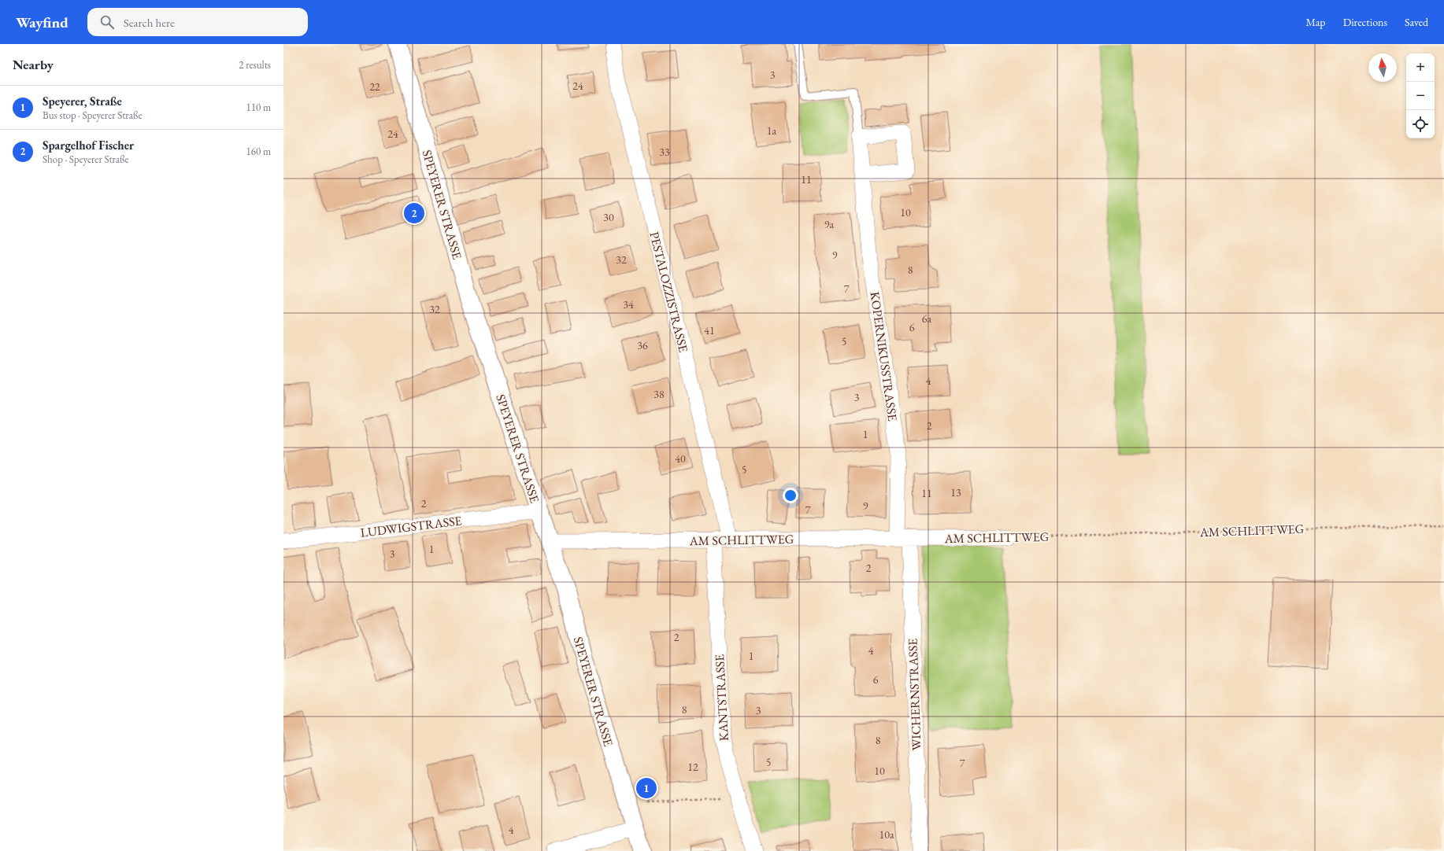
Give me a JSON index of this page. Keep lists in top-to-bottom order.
{
  "streets": {
    "main road": ["SPEYERER STRASSE"],
    "street": [
      "PESTALOZZISTRASSE",
      "KOPERNIKUSSTRASSE",
      "LUDWIGSTRASSE",
      "AM SCHLITTWEG",
      "WICHERNSTRASSE",
      "KANTSTRASSE"
    ]
  },
  "crossings": [
    ["SPEYERER STRASSE", "LUDWIGSTRASSE"],
    ["SPEYERER STRASSE", "AM SCHLITTWEG"],
    ["PESTALOZZISTRASSE", "AM SCHLITTWEG"],
    ["KOPERNIKUSSTRASSE", "AM SCHLITTWEG"],
    ["KOPERNIKUSSTRASSE", "WICHERNSTRASSE"],
    ["AM SCHLITTWEG", "WICHERNSTRASSE"],
    ["AM SCHLITTWEG", "KANTSTRASSE"]
  ],
  "house_numbers": [
    "3",
    "24",
    "22",
    "1a",
    "24",
    "33",
    "11",
    "10",
    "30",
    "9a",
    "9",
    "32",
    "8",
    "7",
    "34",
    "32",
    "6a",
    "6",
    "41",
    "5",
    "36",
    "4",
    "38",
    "3",
    "2",
    "1",
    "40",
    "5",
    "13",
    "11",
    "2",
    "9",
    "7",
    "1",
    "3",
    "2",
    "2",
    "4",
    "1",
    "6",
    "8",
    "3",
    "8",
    "5",
    "7",
    "12",
    "10",
    "4",
    "10a"
  ],
  "north": "top",
  "page": {
    "header": "Wayfind",
    "search": "Search here",
    "nav": ["Map", "Directions", "Saved"],
    "heading": ["Nearby", "2 results"],
    "map_buttons": ["+", "−"],
    "list": [
      {
        "mark": "1",
        "name": "Speyerer, Straße",
        "note": "Bus stop · Speyerer Straße",
        "value": "110 m"
      },
      {
        "mark": "2",
        "name": "Spargelhof Fischer",
        "note": "Shop · Speyerer Straße",
        "value": "160 m"
      }
    ],
    "pins": ["2", "1"]
  }
}
